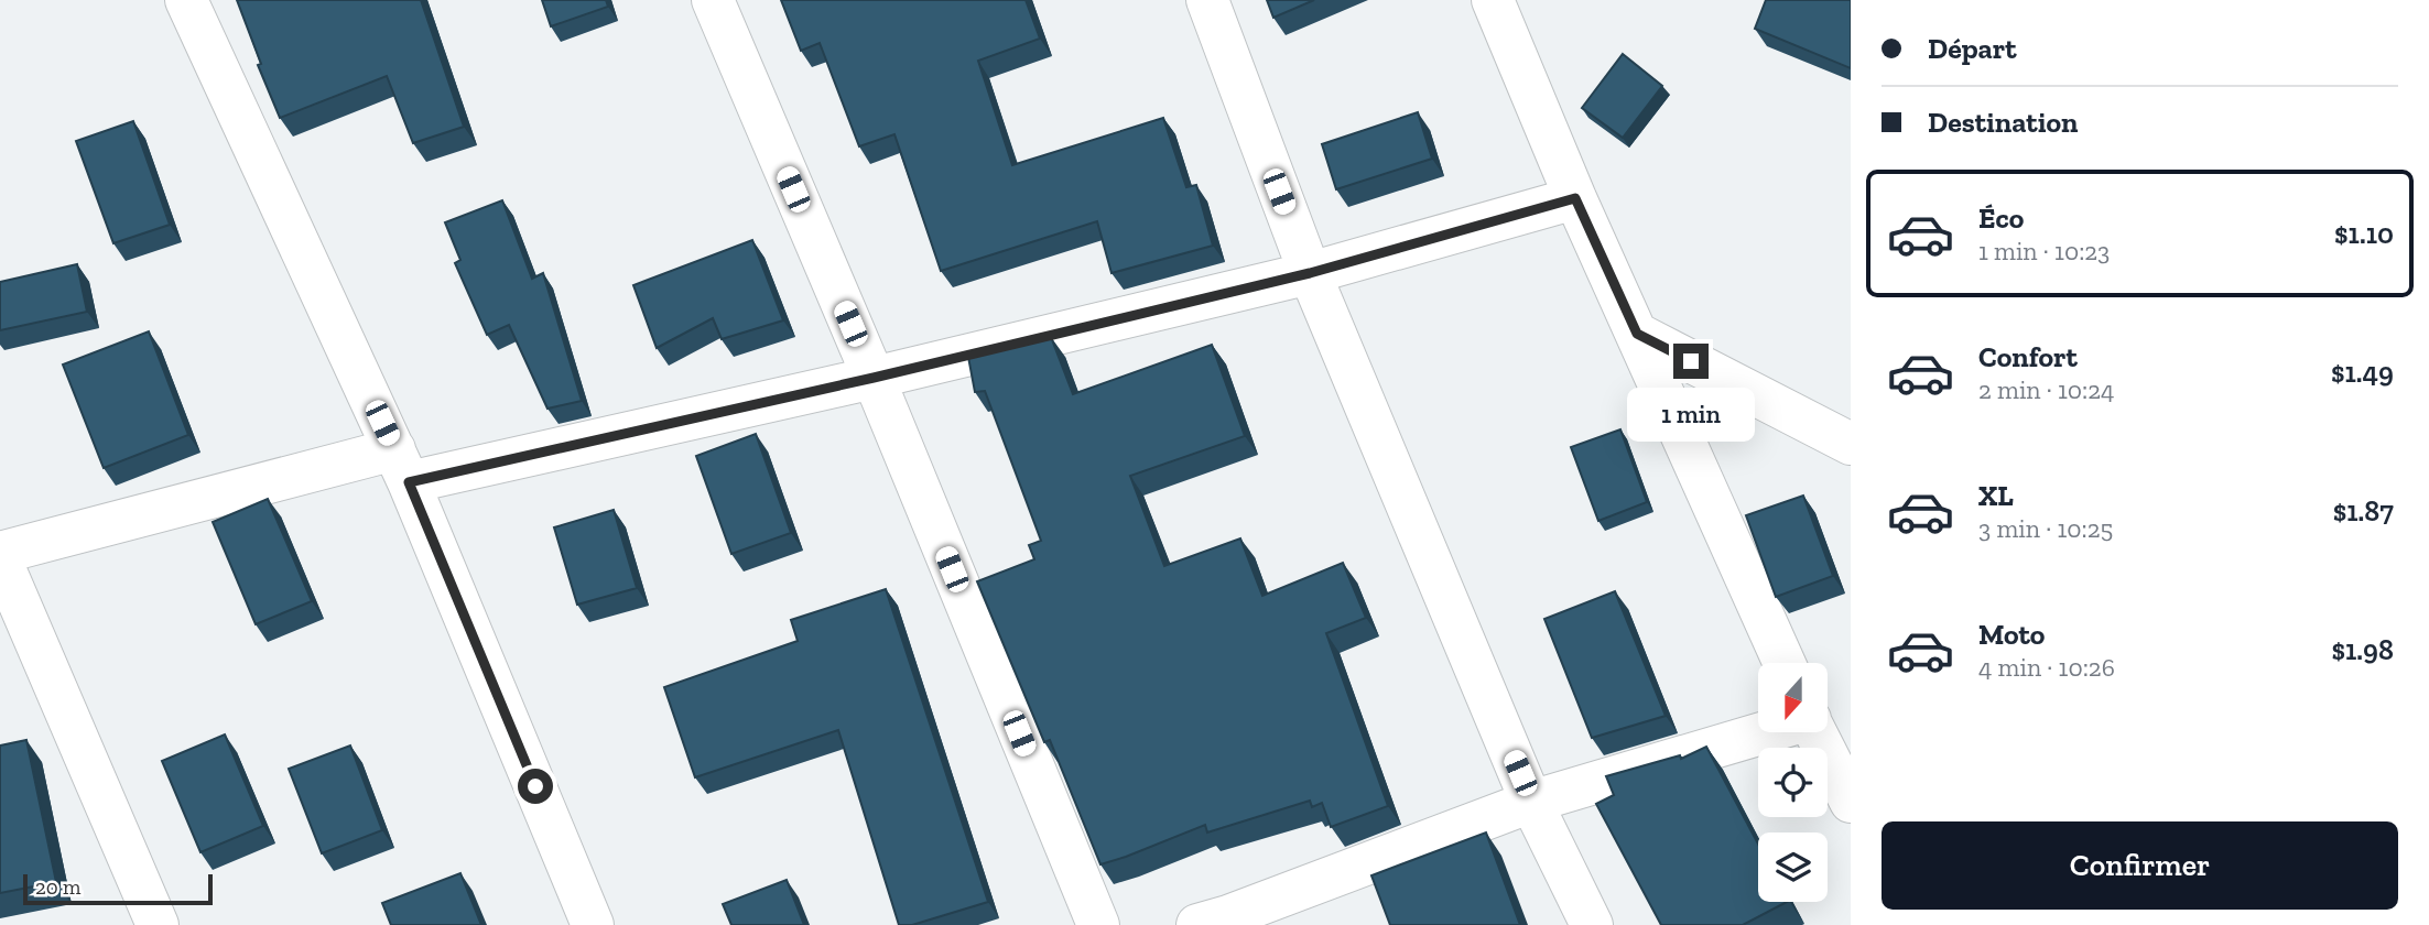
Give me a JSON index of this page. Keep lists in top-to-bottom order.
{
  "scale_bar": "20 m",
  "north": "bottom",
  "page": {
    "banner": ["Départ", "Destination"],
    "list": [
      {
        "name": "Éco",
        "note": "1 min · 10:23",
        "value": "$1.10"
      },
      {
        "name": "Confort",
        "note": "2 min · 10:24",
        "value": "$1.49"
      },
      {
        "name": "XL",
        "note": "3 min · 10:25",
        "value": "$1.87"
      },
      {
        "name": "Moto",
        "note": "4 min · 10:26",
        "value": "$1.98"
      }
    ],
    "bubble": "1 min",
    "buttons": "Confirmer",
    "scale": "20 m"
  }
}
